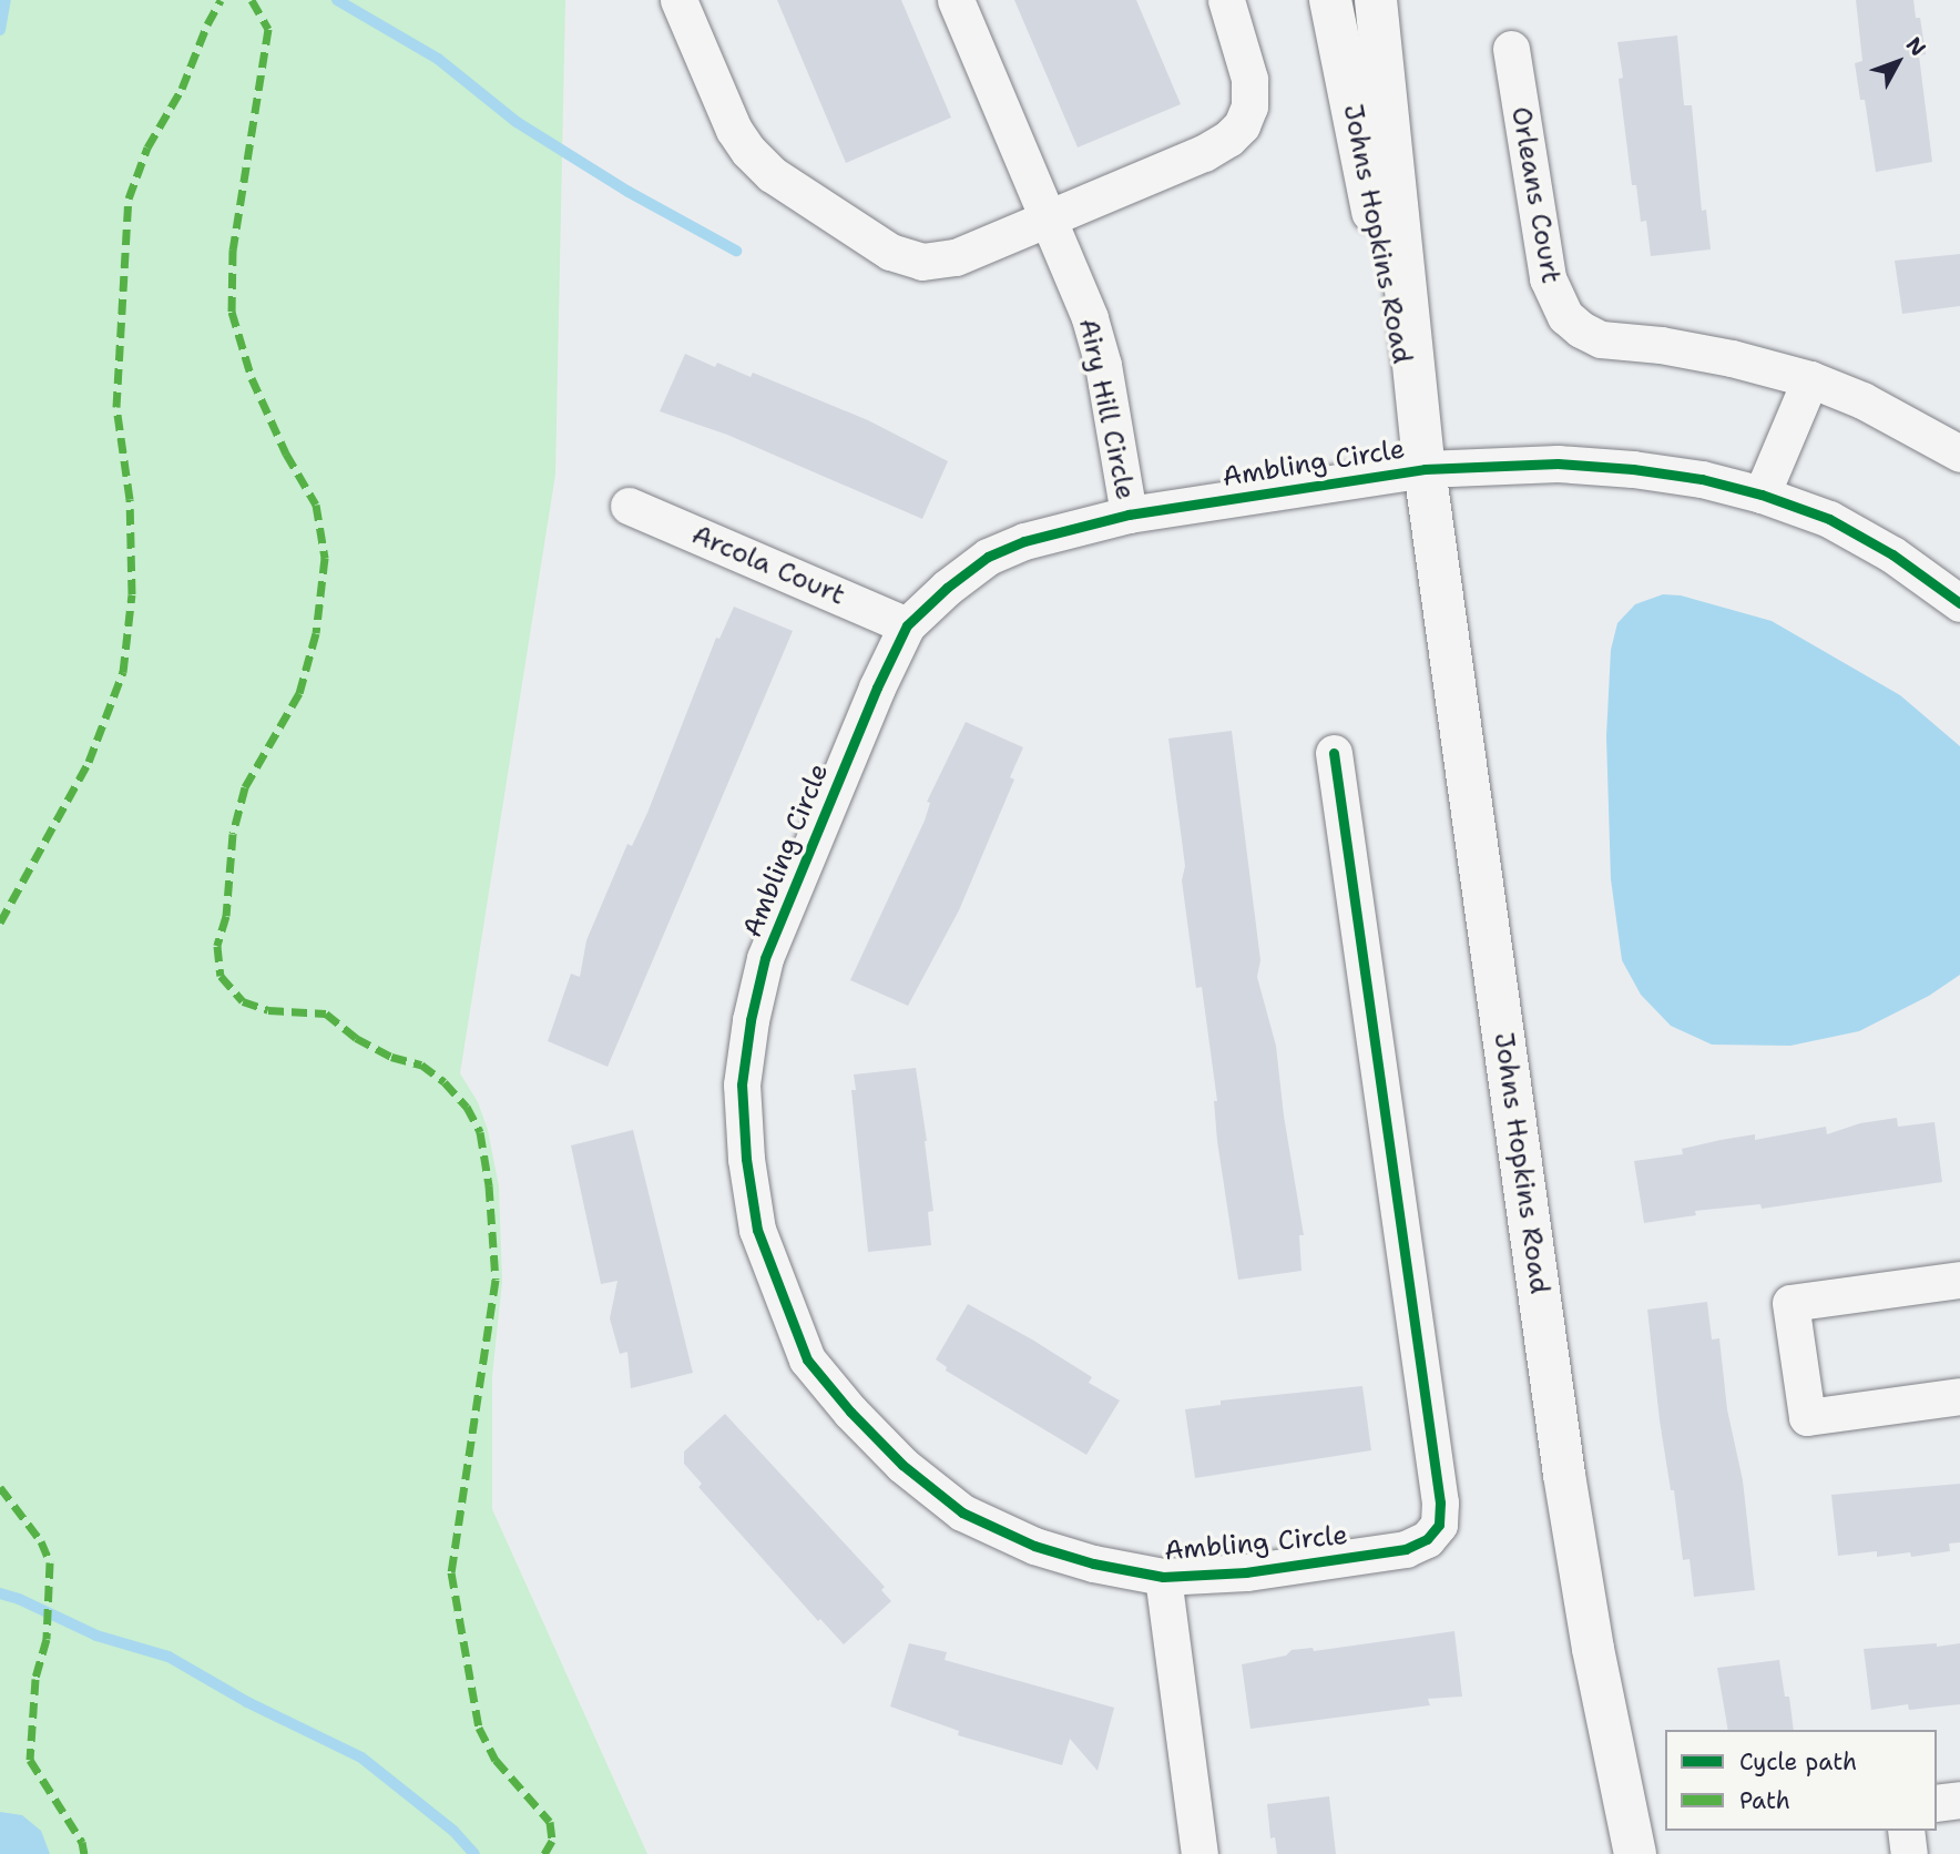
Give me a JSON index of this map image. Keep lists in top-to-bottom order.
{
  "streets": {
    "street": [
      "Orleans Court",
      "Johns Hopkins Road",
      "Airy Hill Circle",
      "Ambling Circle",
      "Arcola Court"
    ]
  },
  "crossings": [
    ["Johns Hopkins Road", "Ambling Circle"],
    ["Airy Hill Circle", "Ambling Circle"],
    ["Ambling Circle", "Arcola Court"]
  ],
  "legend": ["Cycle path", "Path"],
  "north": "top right"
}
